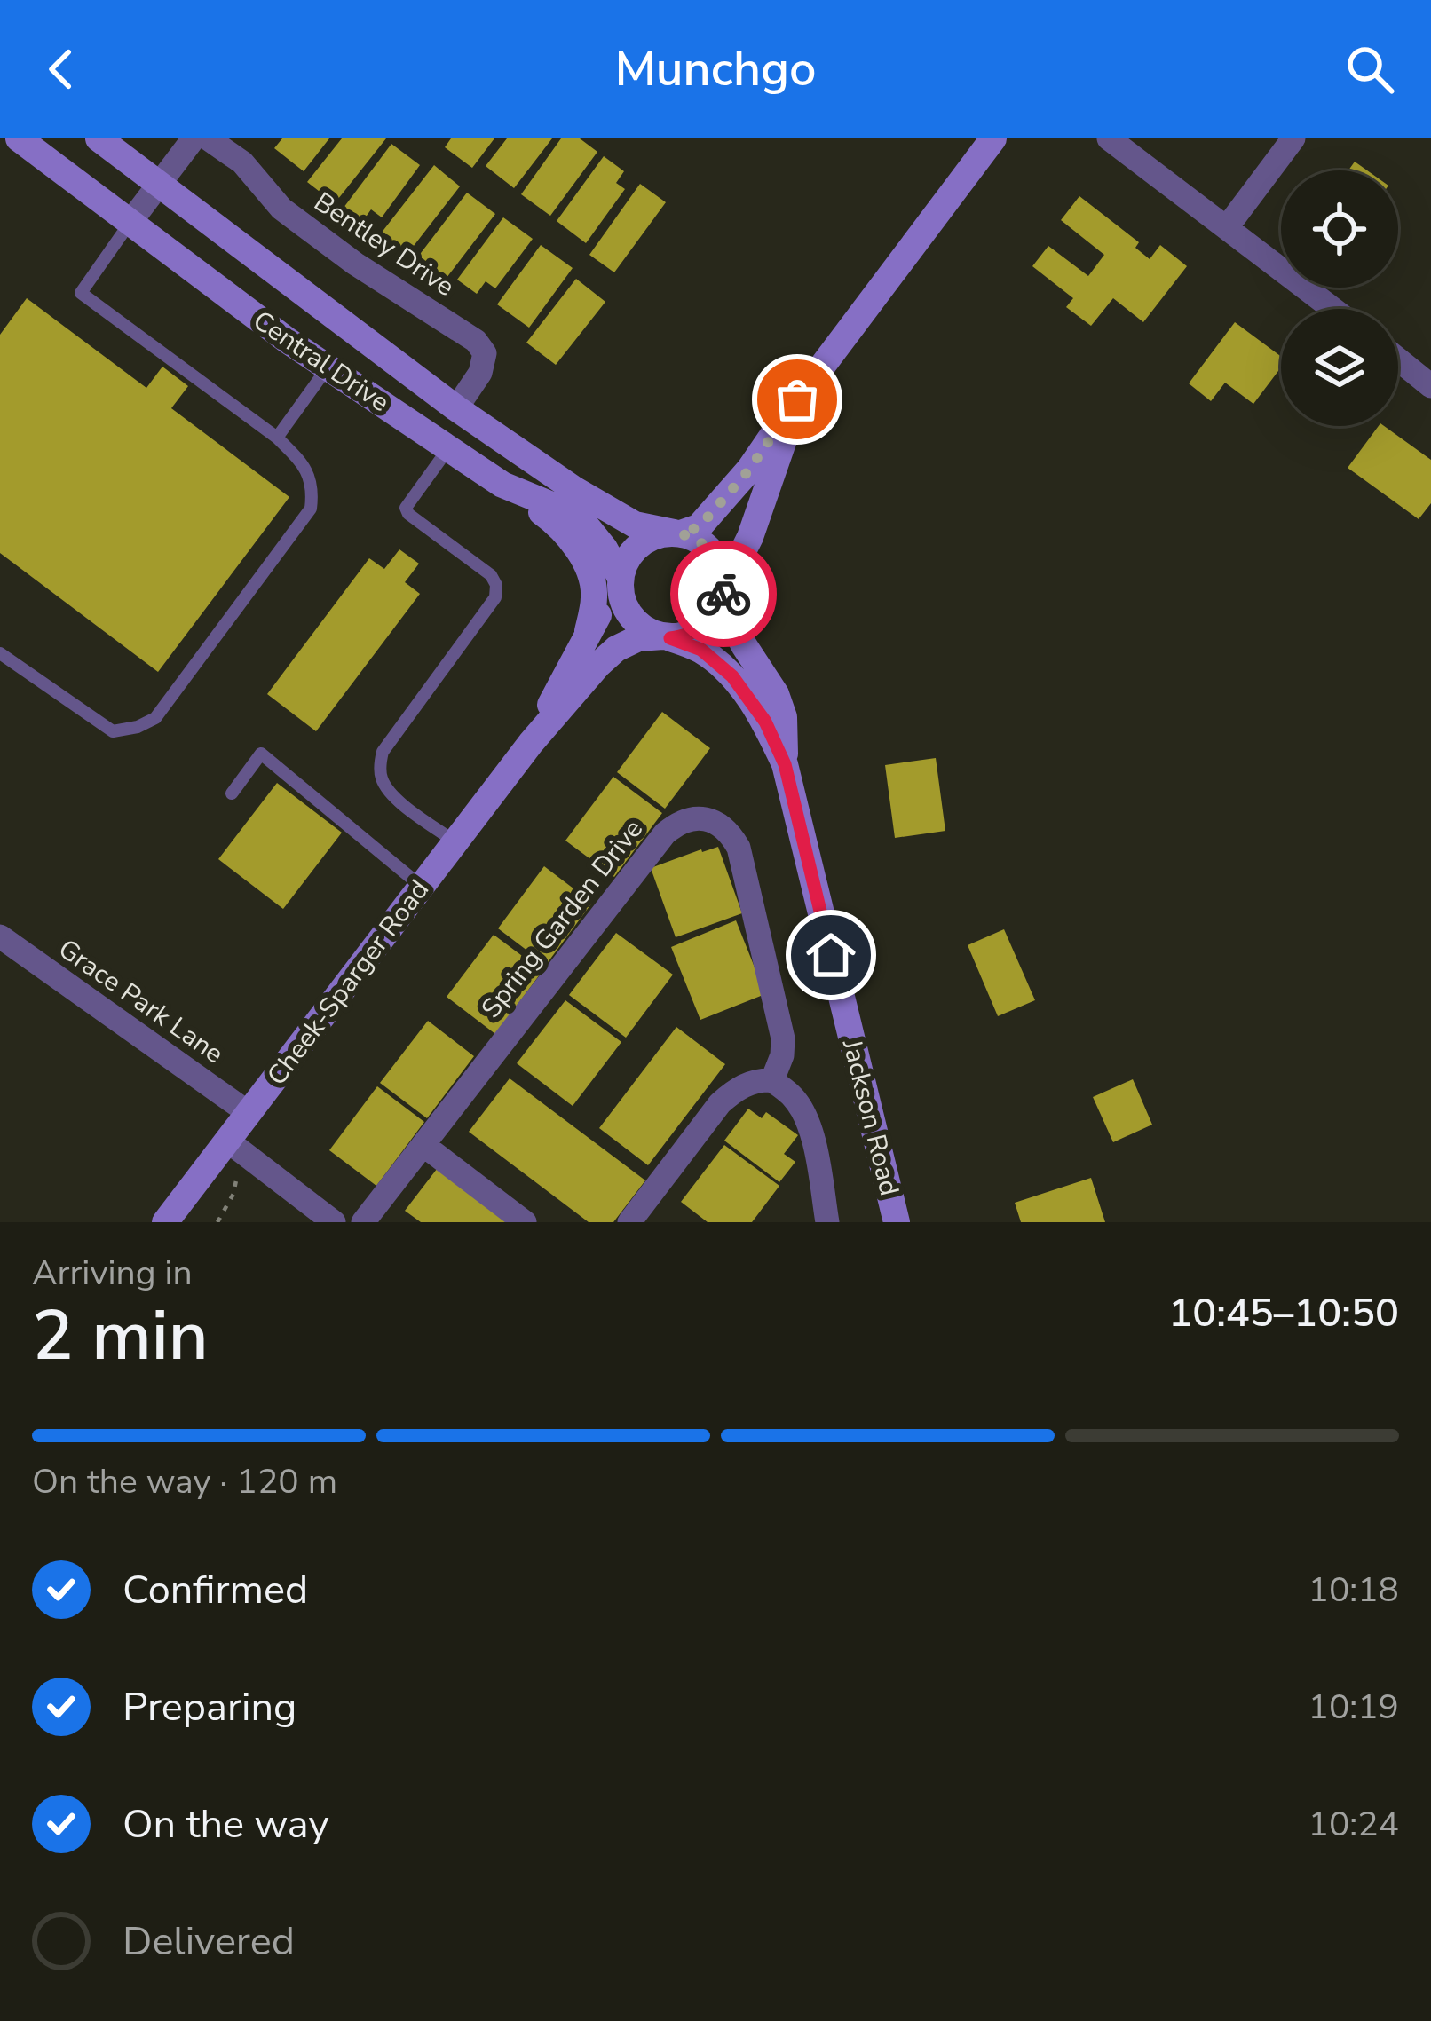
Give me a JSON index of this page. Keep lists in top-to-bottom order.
{
  "streets": {
    "main road": ["Central Drive", "Cheek-Sparger Road", "Jackson Road"],
    "street": ["Bentley Drive", "Spring Garden Drive", "Grace Park Lane"]
  },
  "crossings": [
    ["Bentley Drive", "Central Drive"],
    ["Central Drive", "Cheek-Sparger Road"],
    ["Central Drive", "Jackson Road"],
    ["Cheek-Sparger Road", "Grace Park Lane"],
    ["Cheek-Sparger Road", "Jackson Road"]
  ],
  "page": {
    "header": "Munchgo",
    "heading": ["2 min", "Arriving in", "10:45–10:50"],
    "bar": "On the way · 120 m",
    "list": [
      ["Confirmed", "10:18"],
      ["Preparing", "10:19"],
      ["On the way", "10:24"],
      "Delivered"
    ]
  }
}
